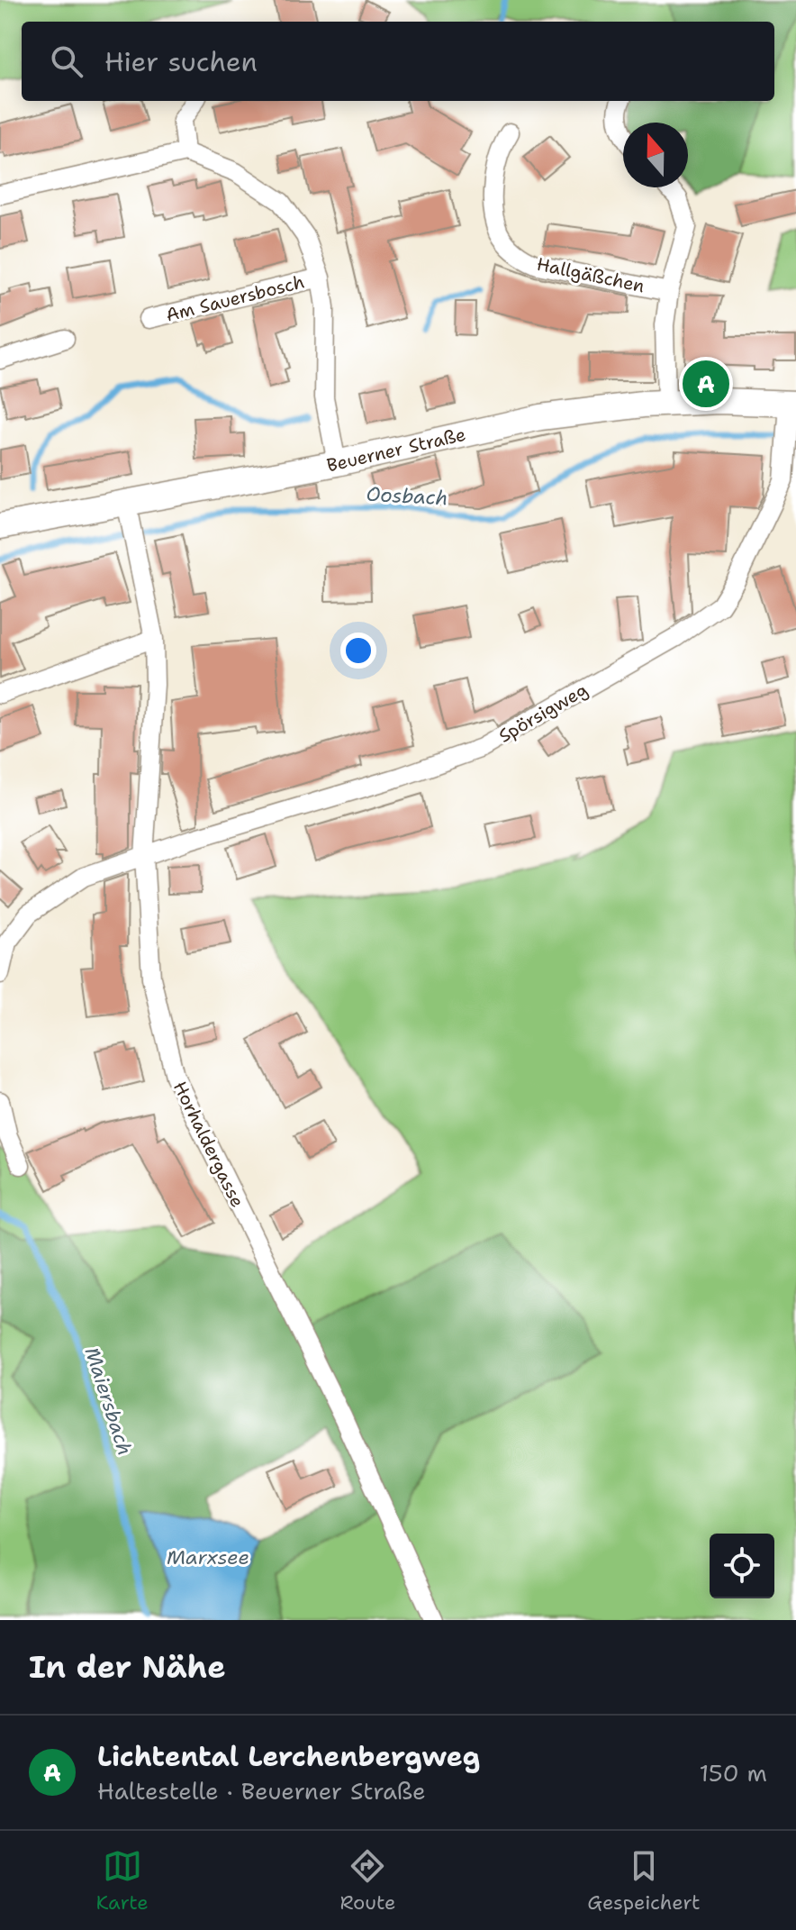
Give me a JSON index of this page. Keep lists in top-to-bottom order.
{
  "streets": {
    "main road": ["Beuerner Straße"],
    "street": [
      "Hallgäßchen",
      "Am Sauersbosch",
      "Spörsigweg",
      "Horhaldergasse"
    ]
  },
  "crossings": [
    ["Am Sauersbosch", "Beuerner Straße"],
    ["Beuerner Straße", "Spörsigweg"],
    ["Beuerner Straße", "Horhaldergasse"],
    ["Spörsigweg", "Horhaldergasse"]
  ],
  "water": ["Oosbach", "Maiersbach", "Marxsee"],
  "north": "top",
  "page": {
    "search": "Hier suchen",
    "pins": "A",
    "heading": "In der Nähe",
    "list": [
      {
        "mark": "A",
        "name": "Lichtental Lerchenbergweg",
        "note": "Haltestelle · Beuerner Straße",
        "value": "150 m"
      }
    ],
    "nav": ["Karte", "Route", "Gespeichert"]
  }
}
